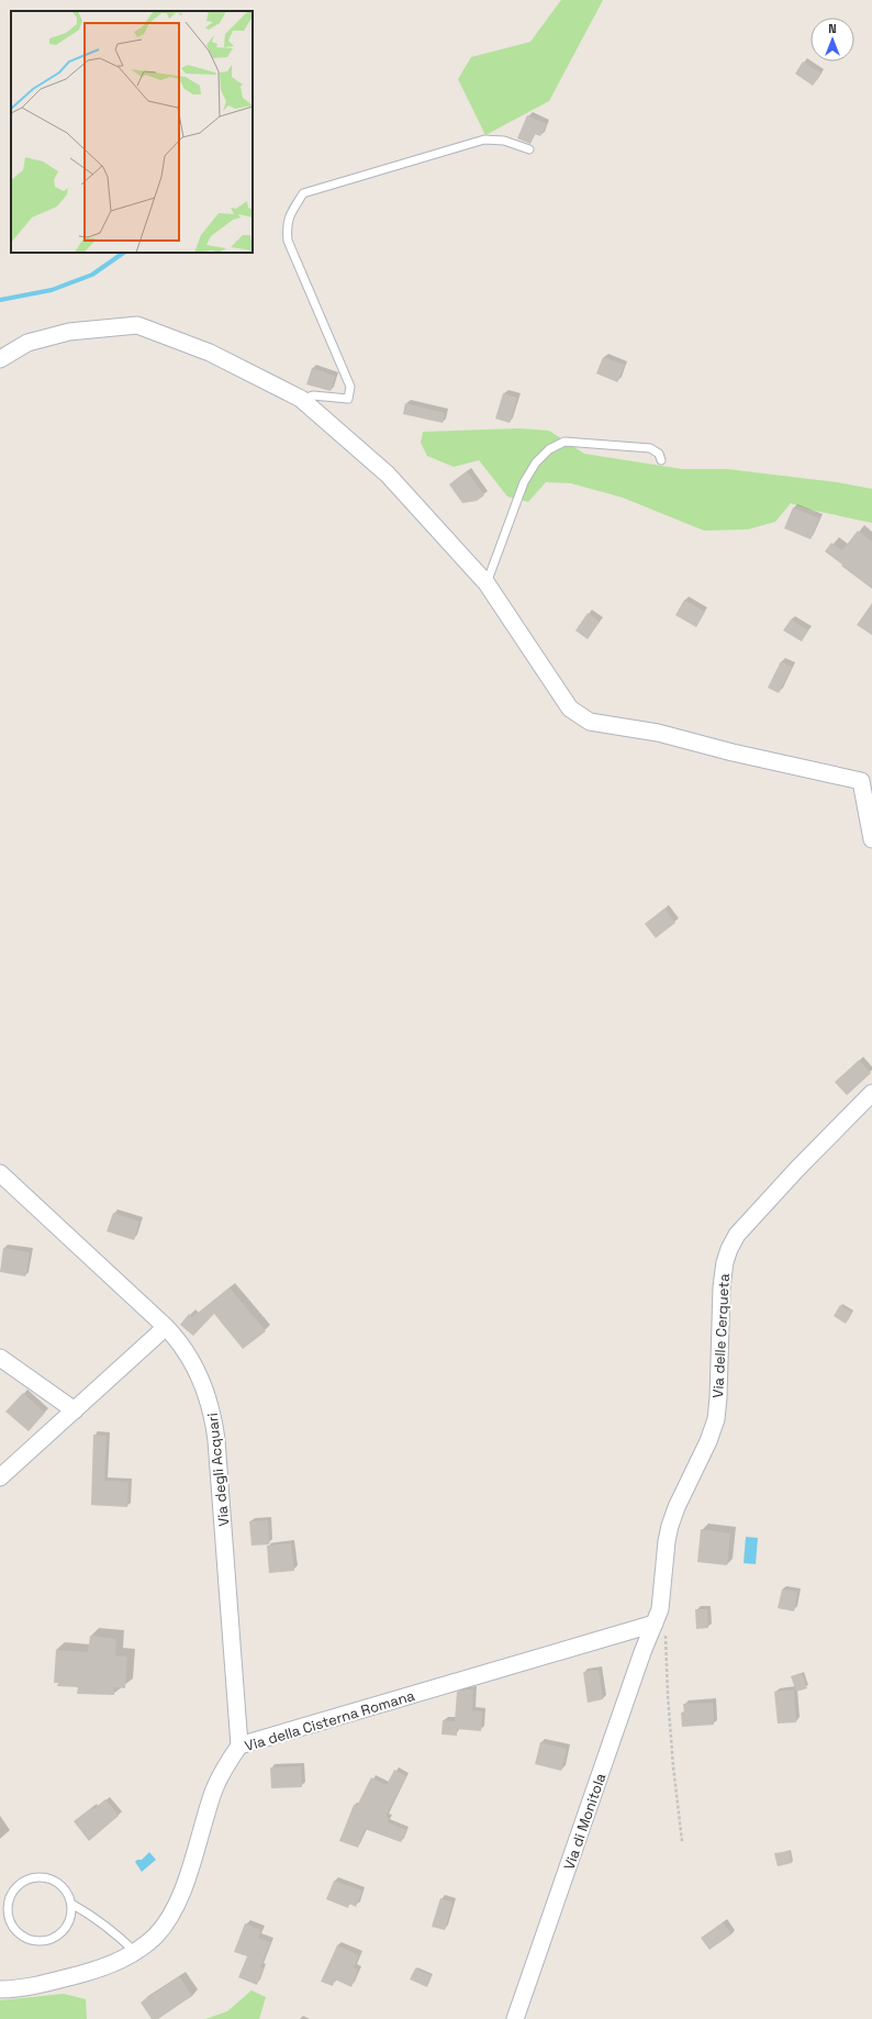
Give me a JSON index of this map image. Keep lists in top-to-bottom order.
{
  "streets": {
    "street": [
      "Via delle Cerqueta",
      "Via degli Acquari",
      "Via della Cisterna Romana",
      "Via di Monitola"
    ]
  },
  "crossings": [
    ["Via delle Cerqueta", "Via della Cisterna Romana"],
    ["Via delle Cerqueta", "Via di Monitola"],
    ["Via degli Acquari", "Via della Cisterna Romana"],
    ["Via della Cisterna Romana", "Via di Monitola"]
  ],
  "north": "top"
}
